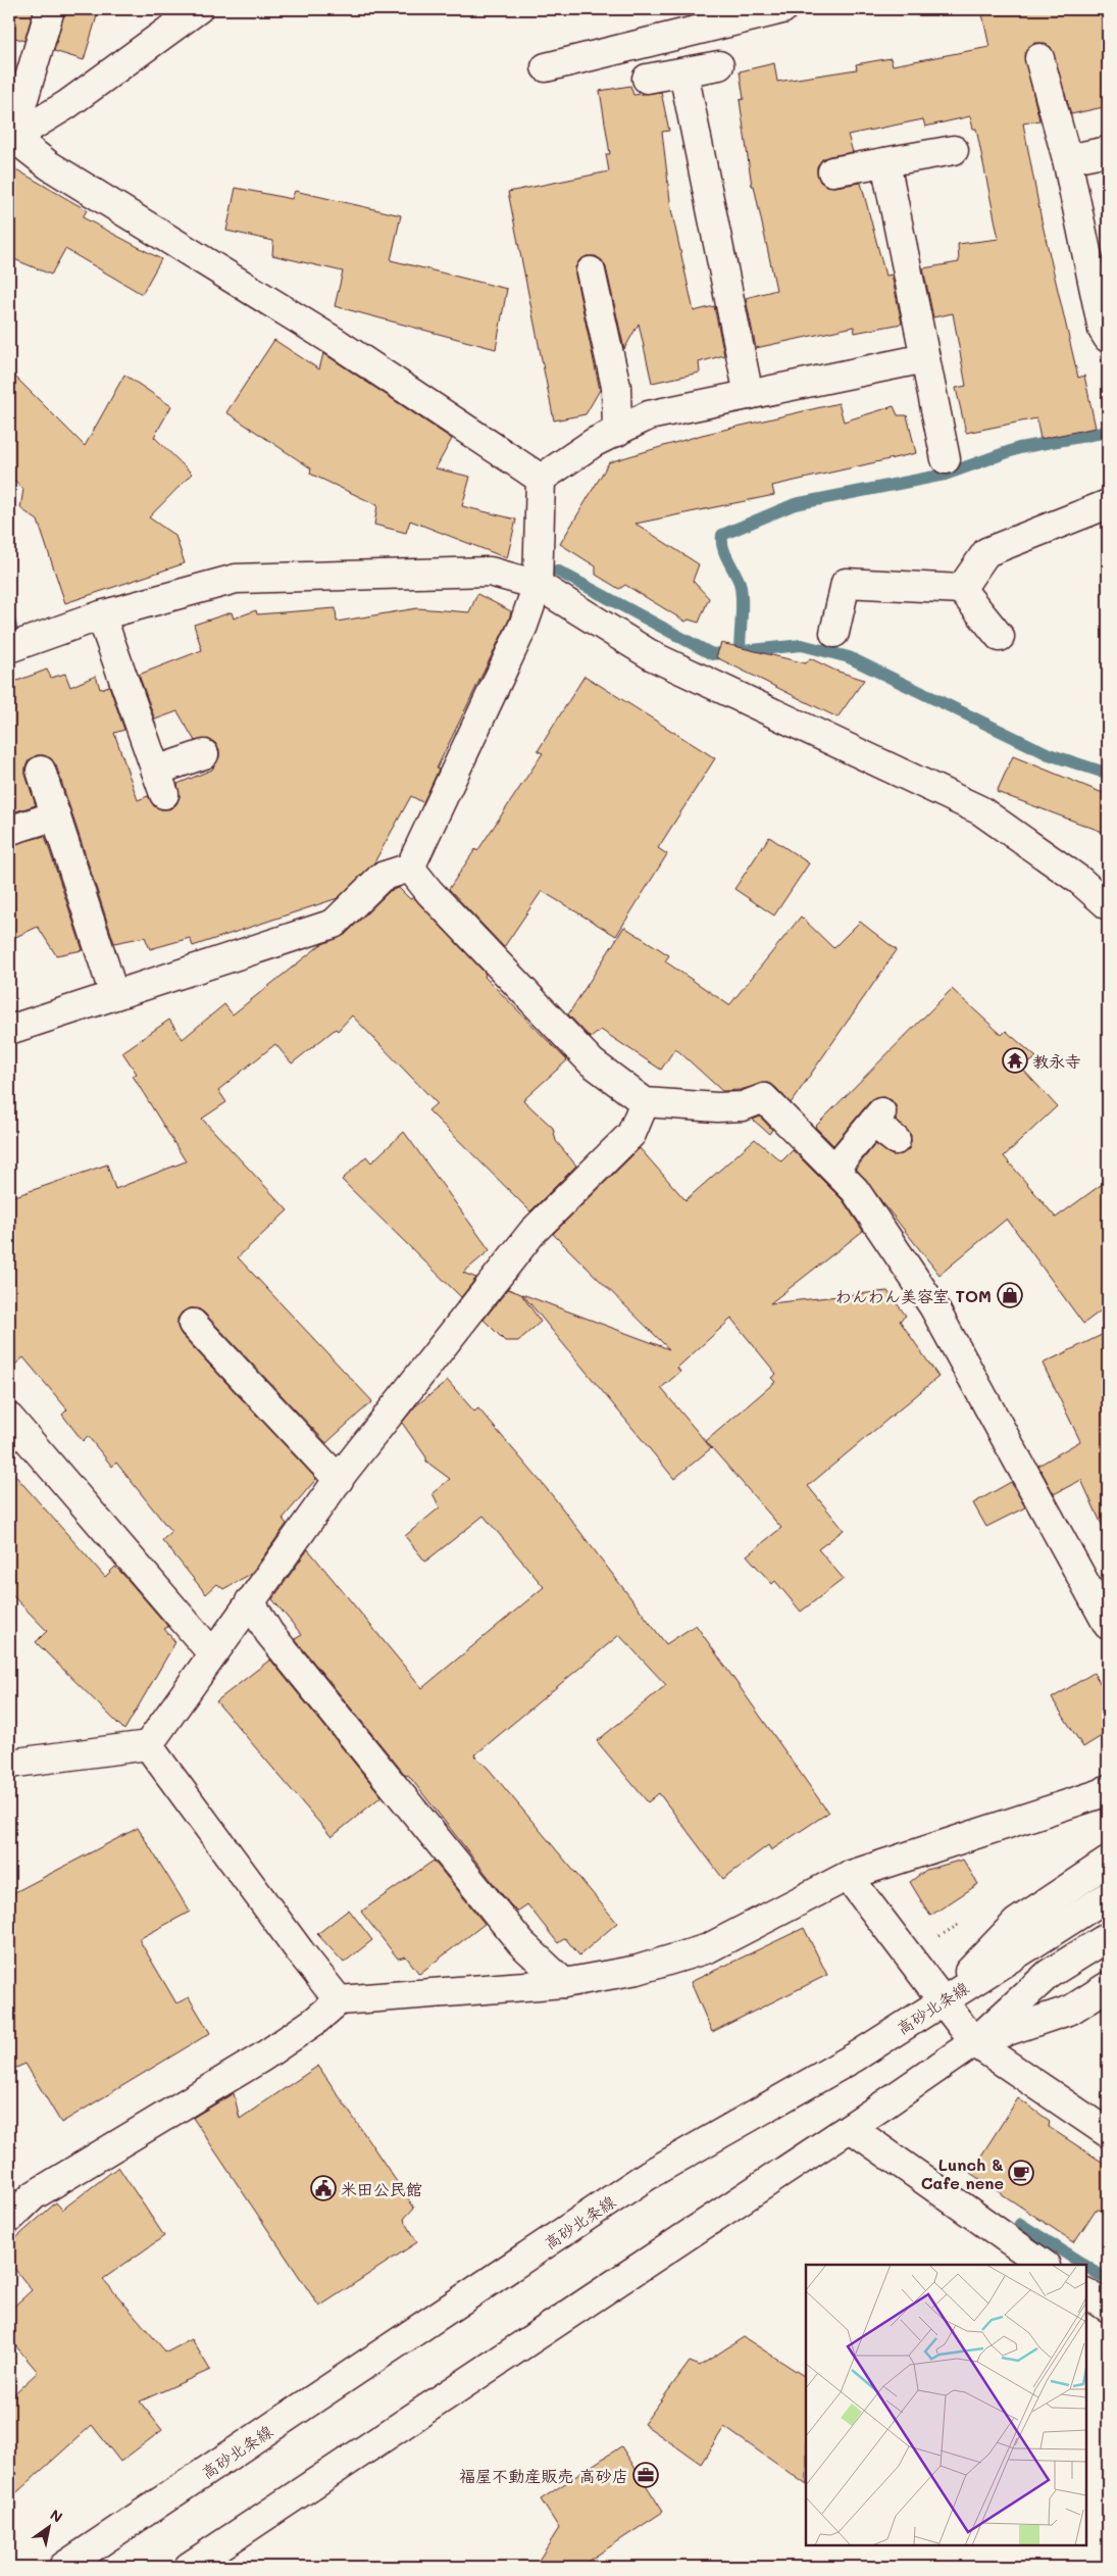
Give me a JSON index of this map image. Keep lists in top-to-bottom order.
{
  "streets": {
    "street": ["高砂北条線"]
  },
  "places": {
    "temple": ["教永寺"],
    "shop": ["わんわん美容室 TOM"],
    "cafe": ["Lunch & Cafe nene"],
    "public building": ["米田公民館"],
    "office": ["福屋不動産販売 高砂店"]
  },
  "north": "top right"
}
